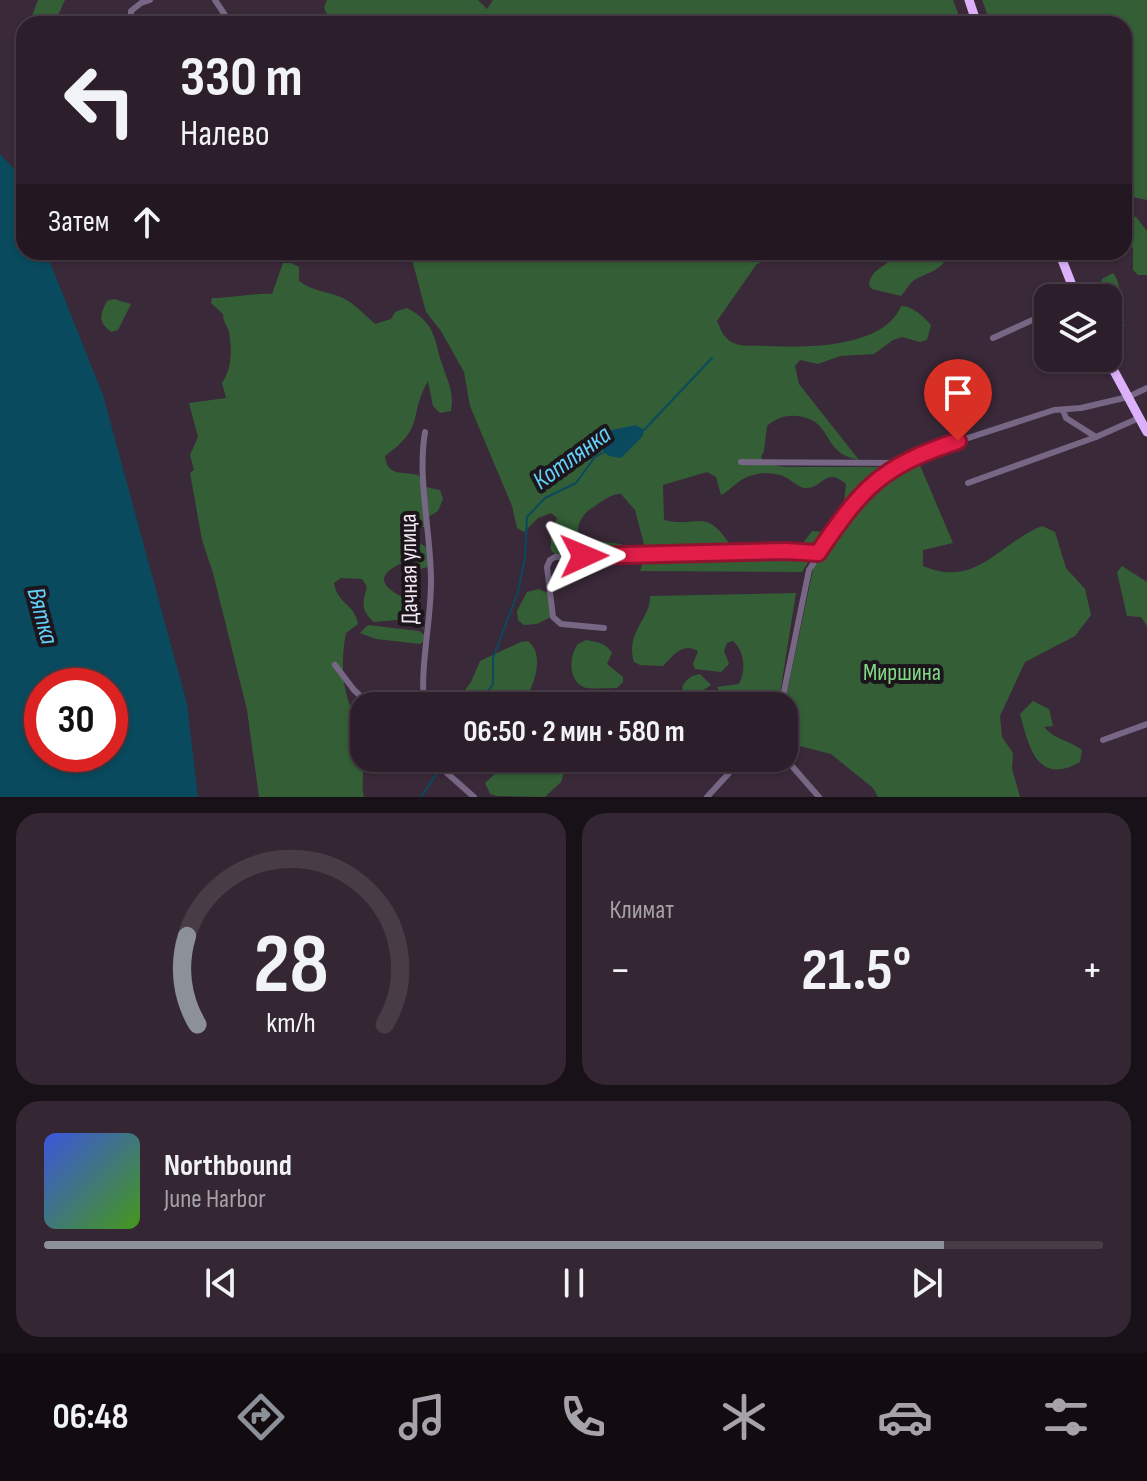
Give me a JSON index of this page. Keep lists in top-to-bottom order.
{
  "streets": {
    "street": ["Дачная улица"]
  },
  "water": ["Котлянка", "Вятка"],
  "parks": ["Миршина"],
  "page": {
    "turn": ["330 m", "Налево"],
    "then": "Затем",
    "limit": "30",
    "trip": "06:50 · 2 мин · 580 m",
    "tile": "Климат",
    "heat": ["−", "21.5°", "+"],
    "song": ["Northbound", "June Harbor"],
    "tabs": "06:48",
    "gauge": ["28", "km/h"]
  }
}
